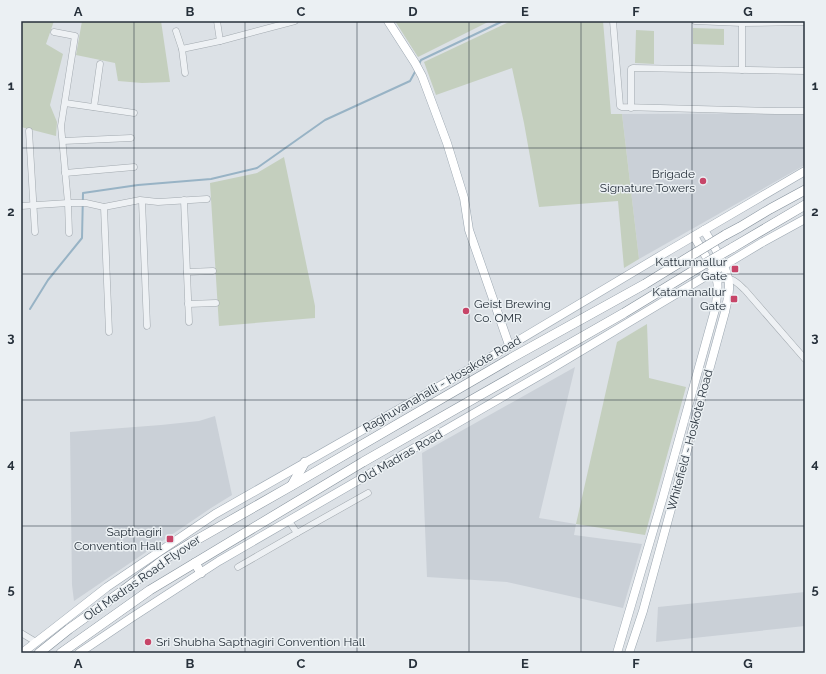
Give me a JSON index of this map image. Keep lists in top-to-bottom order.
{
  "streets": {
    "highway": ["Old Madras Road", "Old Madras Road Flyover"],
    "main road": ["Raghuvanahalli - Hosakote Road", "Whitefield - Hoskote Road"]
  },
  "crossings": [
    ["Raghuvanahalli - Hosakote Road", "Whitefield - Hoskote Road"],
    ["Whitefield - Hoskote Road", "Old Madras Road"],
    ["Old Madras Road", "Old Madras Road Flyover"]
  ],
  "places": {
    "other": ["Brigade Signature Towers", "Geist Brewing Co. OMR", "Sri Shubha Sapthagiri Convention Hall"],
    "transit": ["Kattumnallur Gate", "Katamanallur Gate", "Sapthagiri Convention Hall"]
  },
  "grid": {
    "columns": [
      "A",
      "B",
      "C",
      "D",
      "E",
      "F",
      "G"
    ],
    "rows": [
      "1",
      "2",
      "3",
      "4",
      "5"
    ]
  }
}
